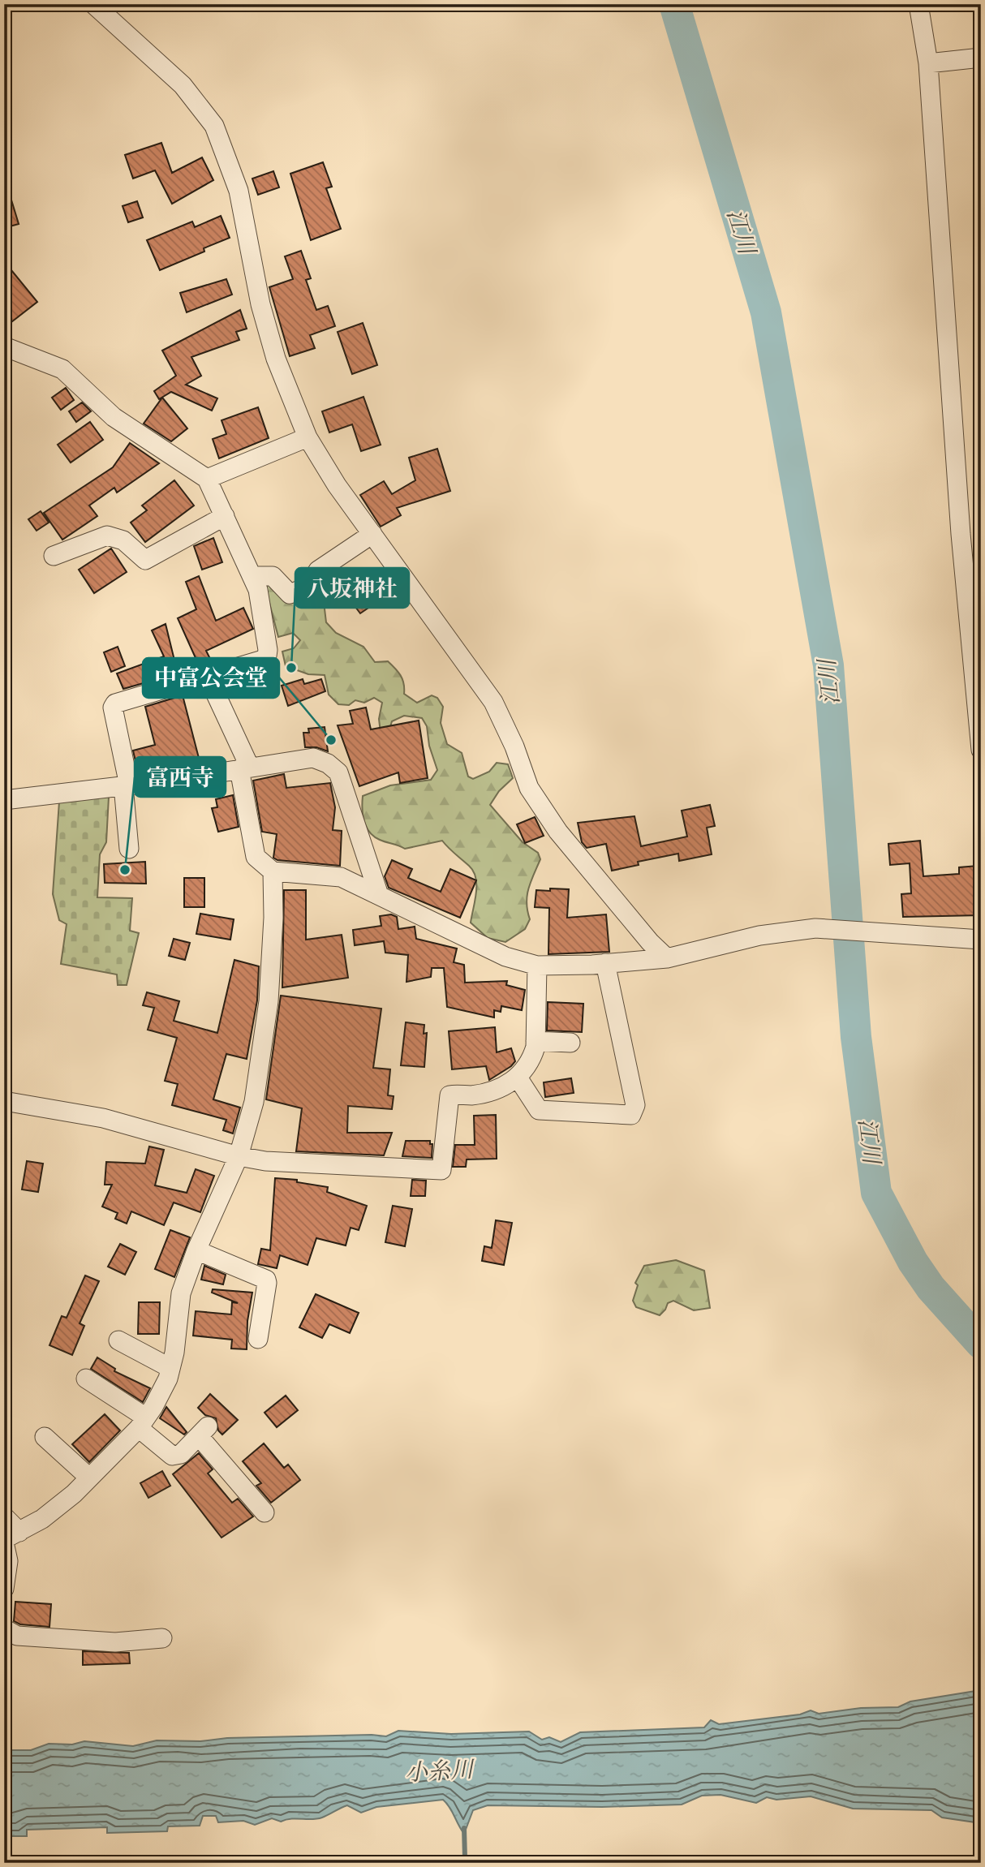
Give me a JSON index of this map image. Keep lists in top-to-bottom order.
{
  "water": ["江川", "小糸川"],
  "places": ["八坂神社", "中富公会堂", "富西寺"]
}
